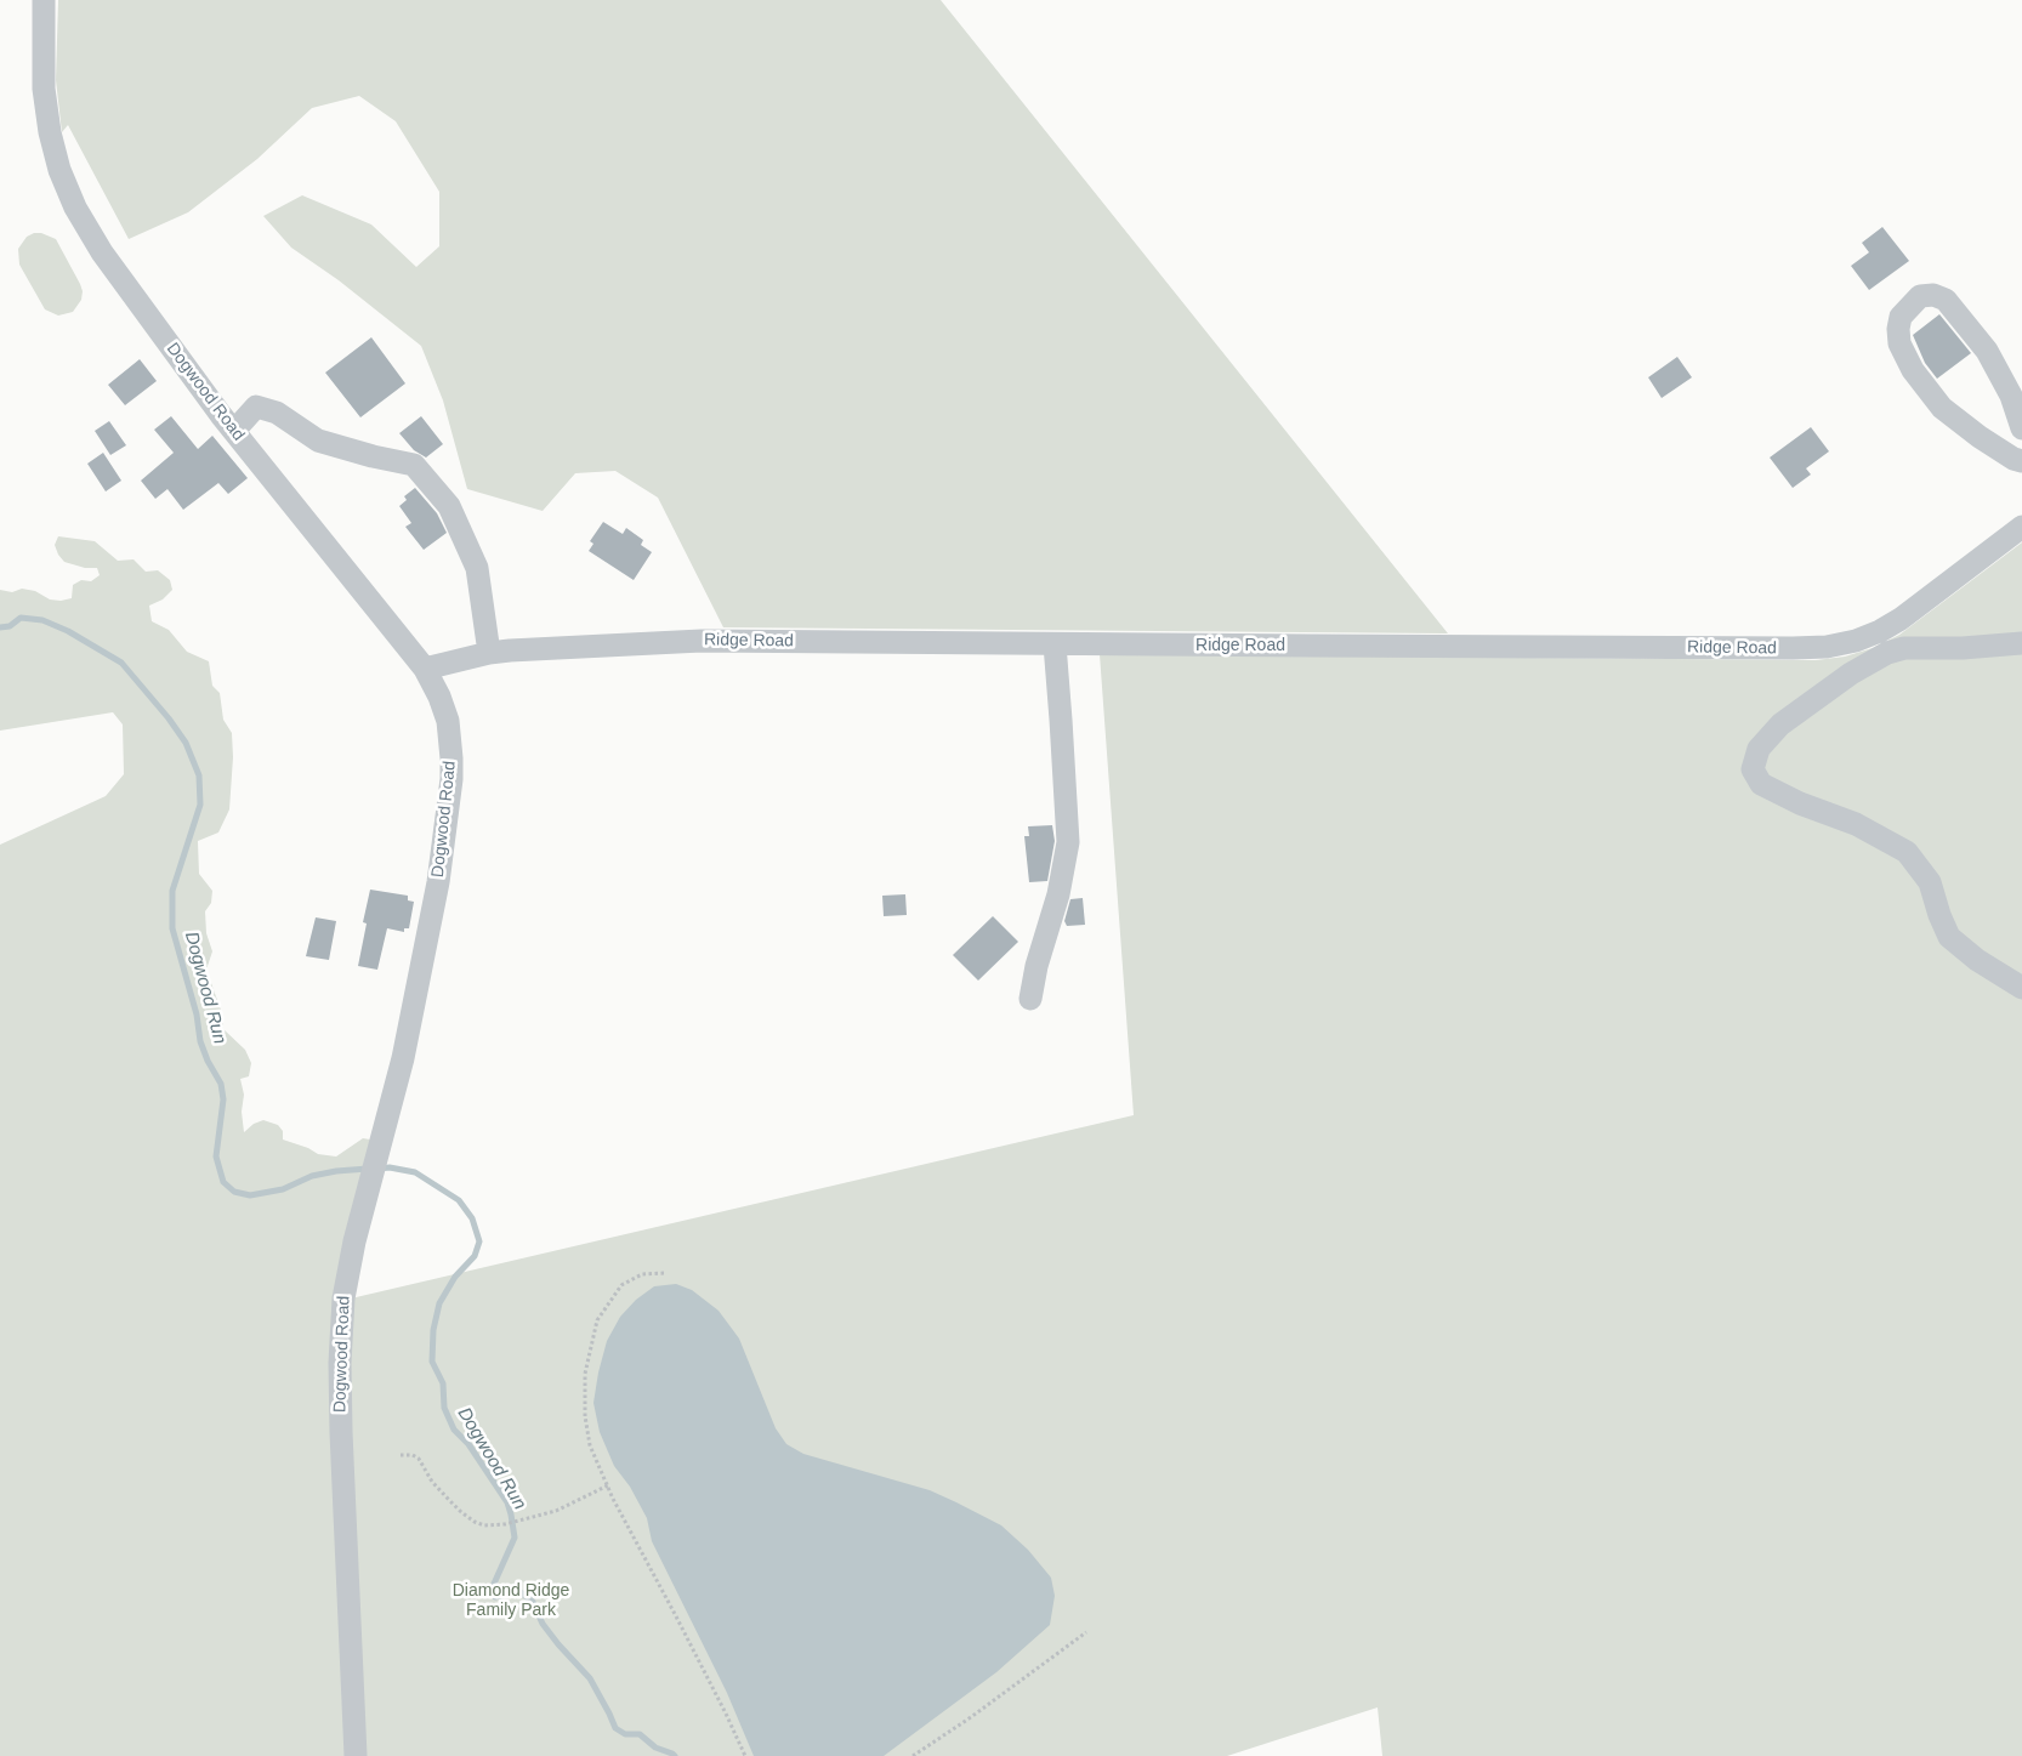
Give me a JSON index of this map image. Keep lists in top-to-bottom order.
{
  "streets": {
    "street": ["Dogwood Road", "Ridge Road"]
  },
  "crossings": [
    ["Dogwood Road", "Ridge Road"]
  ],
  "water": ["Dogwood Run"],
  "parks": ["Diamond Ridge Family Park"]
}
